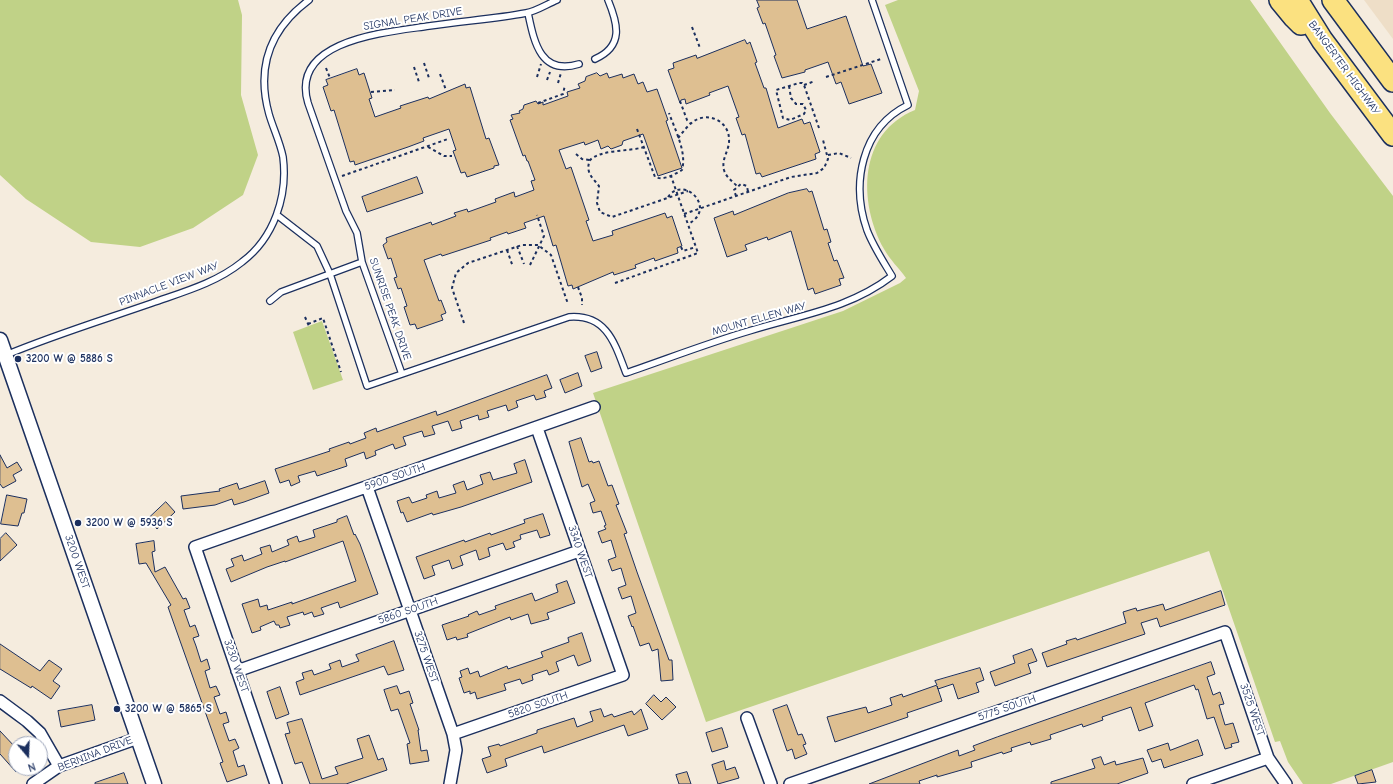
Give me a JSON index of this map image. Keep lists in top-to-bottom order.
{
  "streets": {
    "highway": ["BANGERTER HIGHWAY"],
    "street": [
      "5900 SOUTH",
      "3340 WEST",
      "3200 WEST",
      "5860 SOUTH",
      "3275 WEST",
      "3230 WEST",
      "5820 SOUTH",
      "5775 SOUTH",
      "3525 WEST",
      "BERNINA DRIVE"
    ],
    "lane": [
      "SIGNAL PEAK DRIVE",
      "PINNACLE VIEW WAY",
      "SUNRISE PEAK DRIVE",
      "MOUNT ELLEN WAY"
    ]
  },
  "crossings": [
    ["SIGNAL PEAK DRIVE", "SUNRISE PEAK DRIVE"],
    ["PINNACLE VIEW WAY", "3200 WEST"],
    ["SUNRISE PEAK DRIVE", "MOUNT ELLEN WAY"],
    ["5900 SOUTH", "3340 WEST"],
    ["5900 SOUTH", "3275 WEST"],
    ["5900 SOUTH", "3230 WEST"],
    ["3340 WEST", "5860 SOUTH"],
    ["3340 WEST", "5820 SOUTH"],
    ["3200 WEST", "BERNINA DRIVE"],
    ["5860 SOUTH", "3275 WEST"],
    ["5860 SOUTH", "3230 WEST"],
    ["3275 WEST", "5820 SOUTH"],
    ["5775 SOUTH", "3525 WEST"]
  ],
  "places": ["3200 W @ 5886 S", "3200 W @ 5936 S", "3200 W @ 5865 S"],
  "north": "bottom"
}
